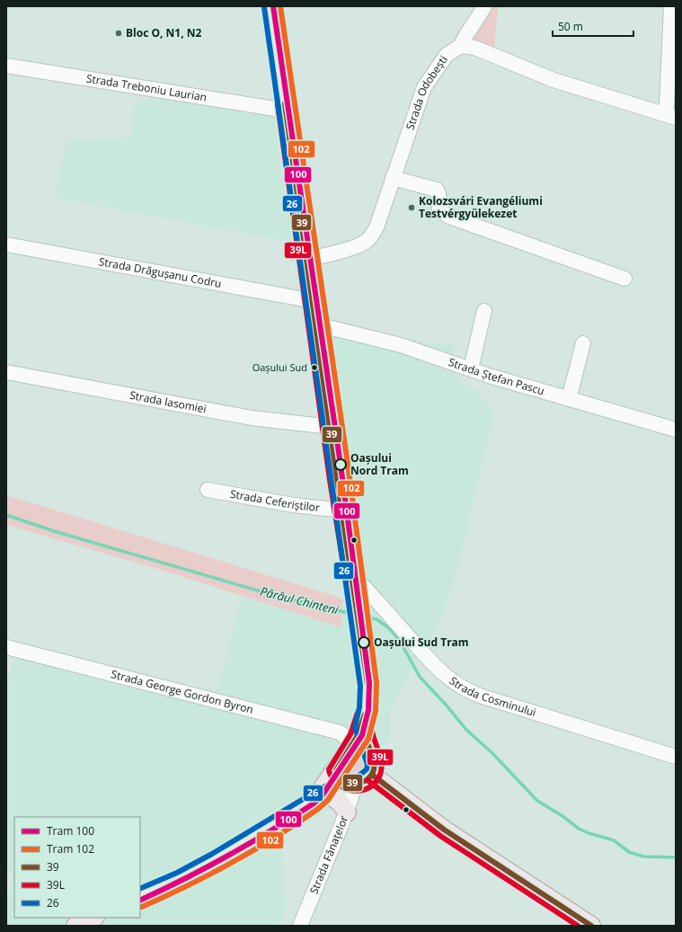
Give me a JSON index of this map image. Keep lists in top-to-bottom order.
{
  "streets": {
    "street": [
      "Strada Treboniu Laurian",
      "Strada Odobești",
      "Strada Drăgușanu Codru",
      "Strada Ștefan Pascu",
      "Strada Iasomiei",
      "Strada Ceferiștilor",
      "Strada George Gordon Byron",
      "Strada Cosminului",
      "Strada Fânațelor"
    ]
  },
  "crossings": [
    ["Strada George Gordon Byron", "Strada Fânațelor"]
  ],
  "water": ["Pârâul Chinteni"],
  "places": [
    "Bloc O, N1, N2",
    "Kolozsvári Evangéliumi Testvérgyülekezet",
    "Oașului Sud",
    "Oașului Nord Tram",
    "Oașului Sud Tram"
  ],
  "lines": [
    "tram line 100",
    "tram line 102",
    "transit line 26",
    "transit line 39L",
    "transit line 39"
  ],
  "legend": [
    "Tram 100",
    "Tram 102",
    "39",
    "39L",
    "26"
  ],
  "scale_bar": "50 m"
}
